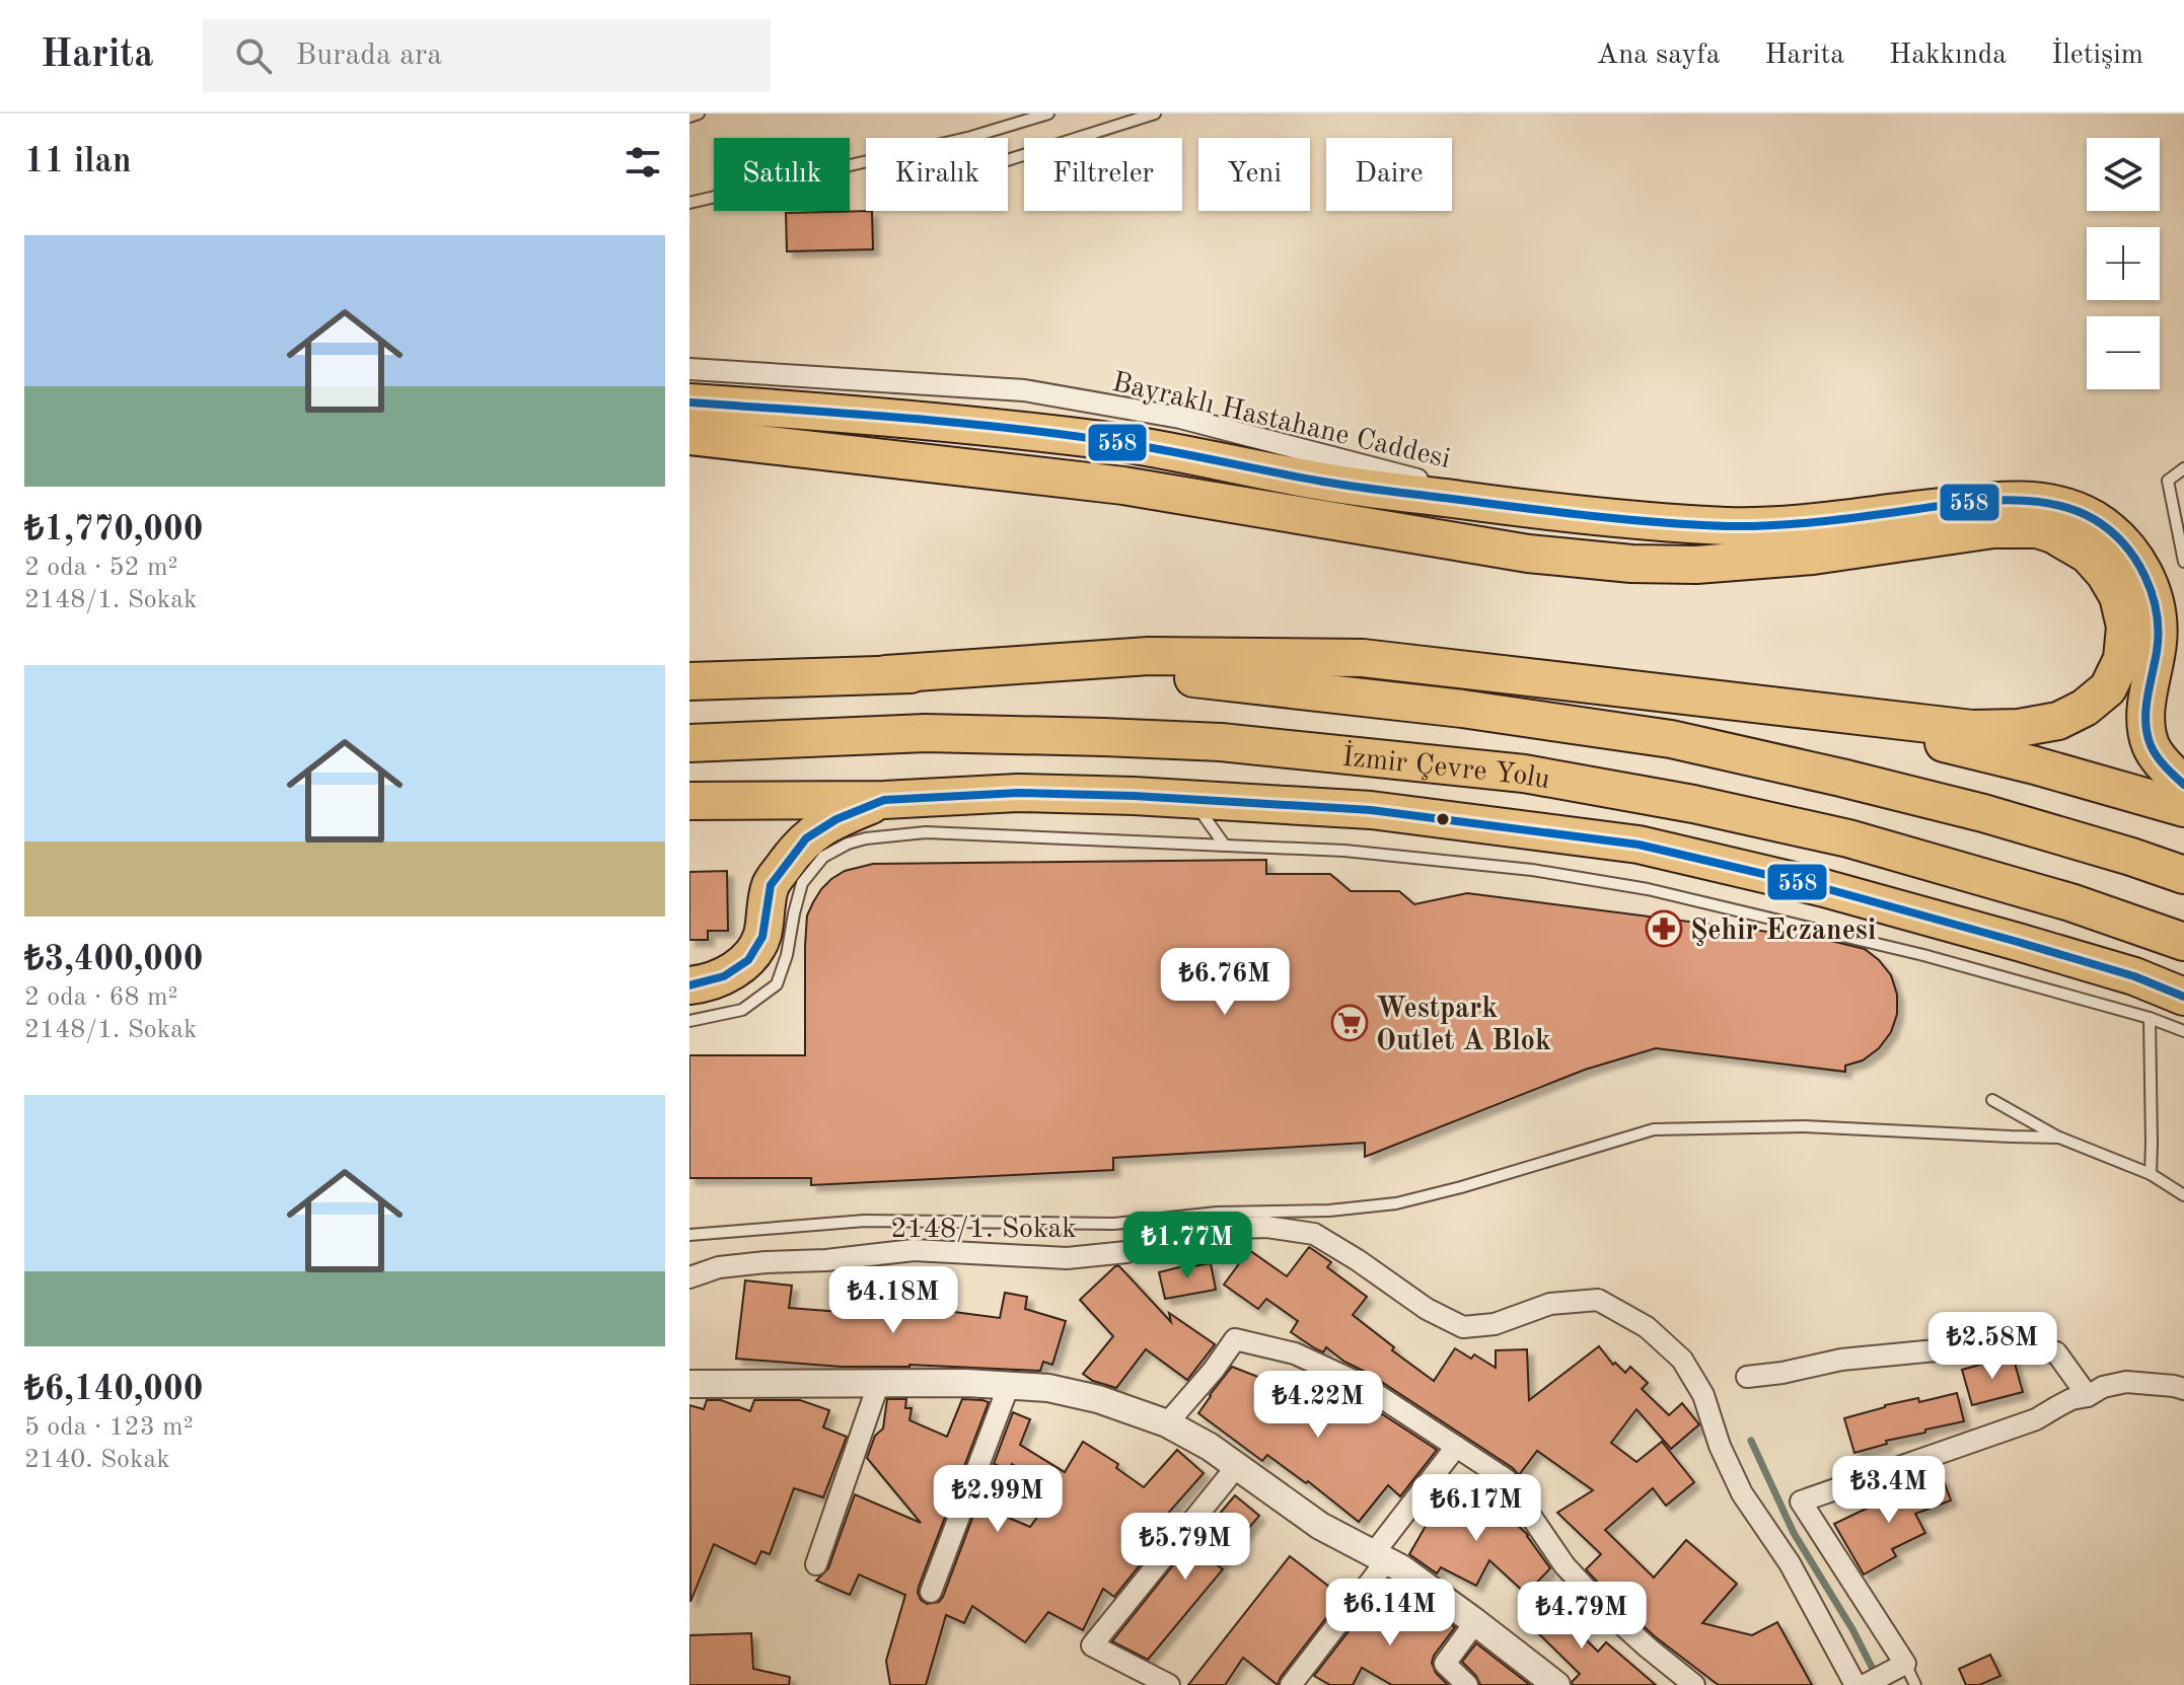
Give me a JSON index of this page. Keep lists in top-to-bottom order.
{
  "streets": {
    "highway": ["İzmir Çevre Yolu"],
    "street": ["Bayraklı Hastahane Caddesi", "2148/1. Sokak"]
  },
  "places": {
    "pharmacy": ["Şehir Eczanesi"],
    "supermarket": ["Westpark Outlet A Blok"]
  },
  "lines": ["transit line 558"],
  "page": {
    "header": "Harita",
    "search": "Burada ara",
    "nav": [
      "Ana sayfa",
      "Harita",
      "Hakkında",
      "İletişim"
    ],
    "heading": "11 ilan",
    "map_buttons": ["+", "−"],
    "chip": [
      "Satılık",
      "Kiralık",
      "Filtreler",
      "Yeni",
      "Daire"
    ],
    "list": [
      {
        "name": "₺1,770,000",
        "note": "2 oda · 52 m² · 2148/1. Sokak"
      },
      {
        "name": "₺3,400,000",
        "note": "2 oda · 68 m² · 2148/1. Sokak"
      },
      {
        "name": "₺6,140,000",
        "note": "5 oda · 123 m² · 2140. Sokak"
      }
    ],
    "price": [
      "₺6.76M",
      "₺1.77M",
      "₺4.18M",
      "₺2.58M",
      "₺4.22M",
      "₺3.4M",
      "₺2.99M",
      "₺6.17M",
      "₺5.79M",
      "₺6.14M",
      "₺4.79M"
    ]
  }
}
